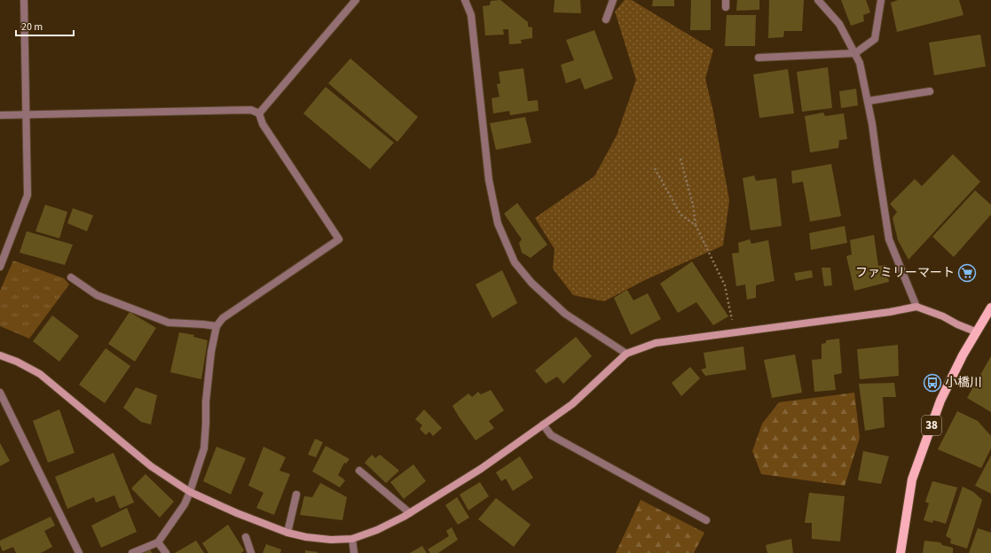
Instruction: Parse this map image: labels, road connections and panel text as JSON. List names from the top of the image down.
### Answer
{
  "streets": {
    "main road": ["38"]
  },
  "places": {
    "supermarket": ["ファミリーマート"],
    "bus stop": ["小橋川"]
  },
  "scale_bar": "20 m"
}
